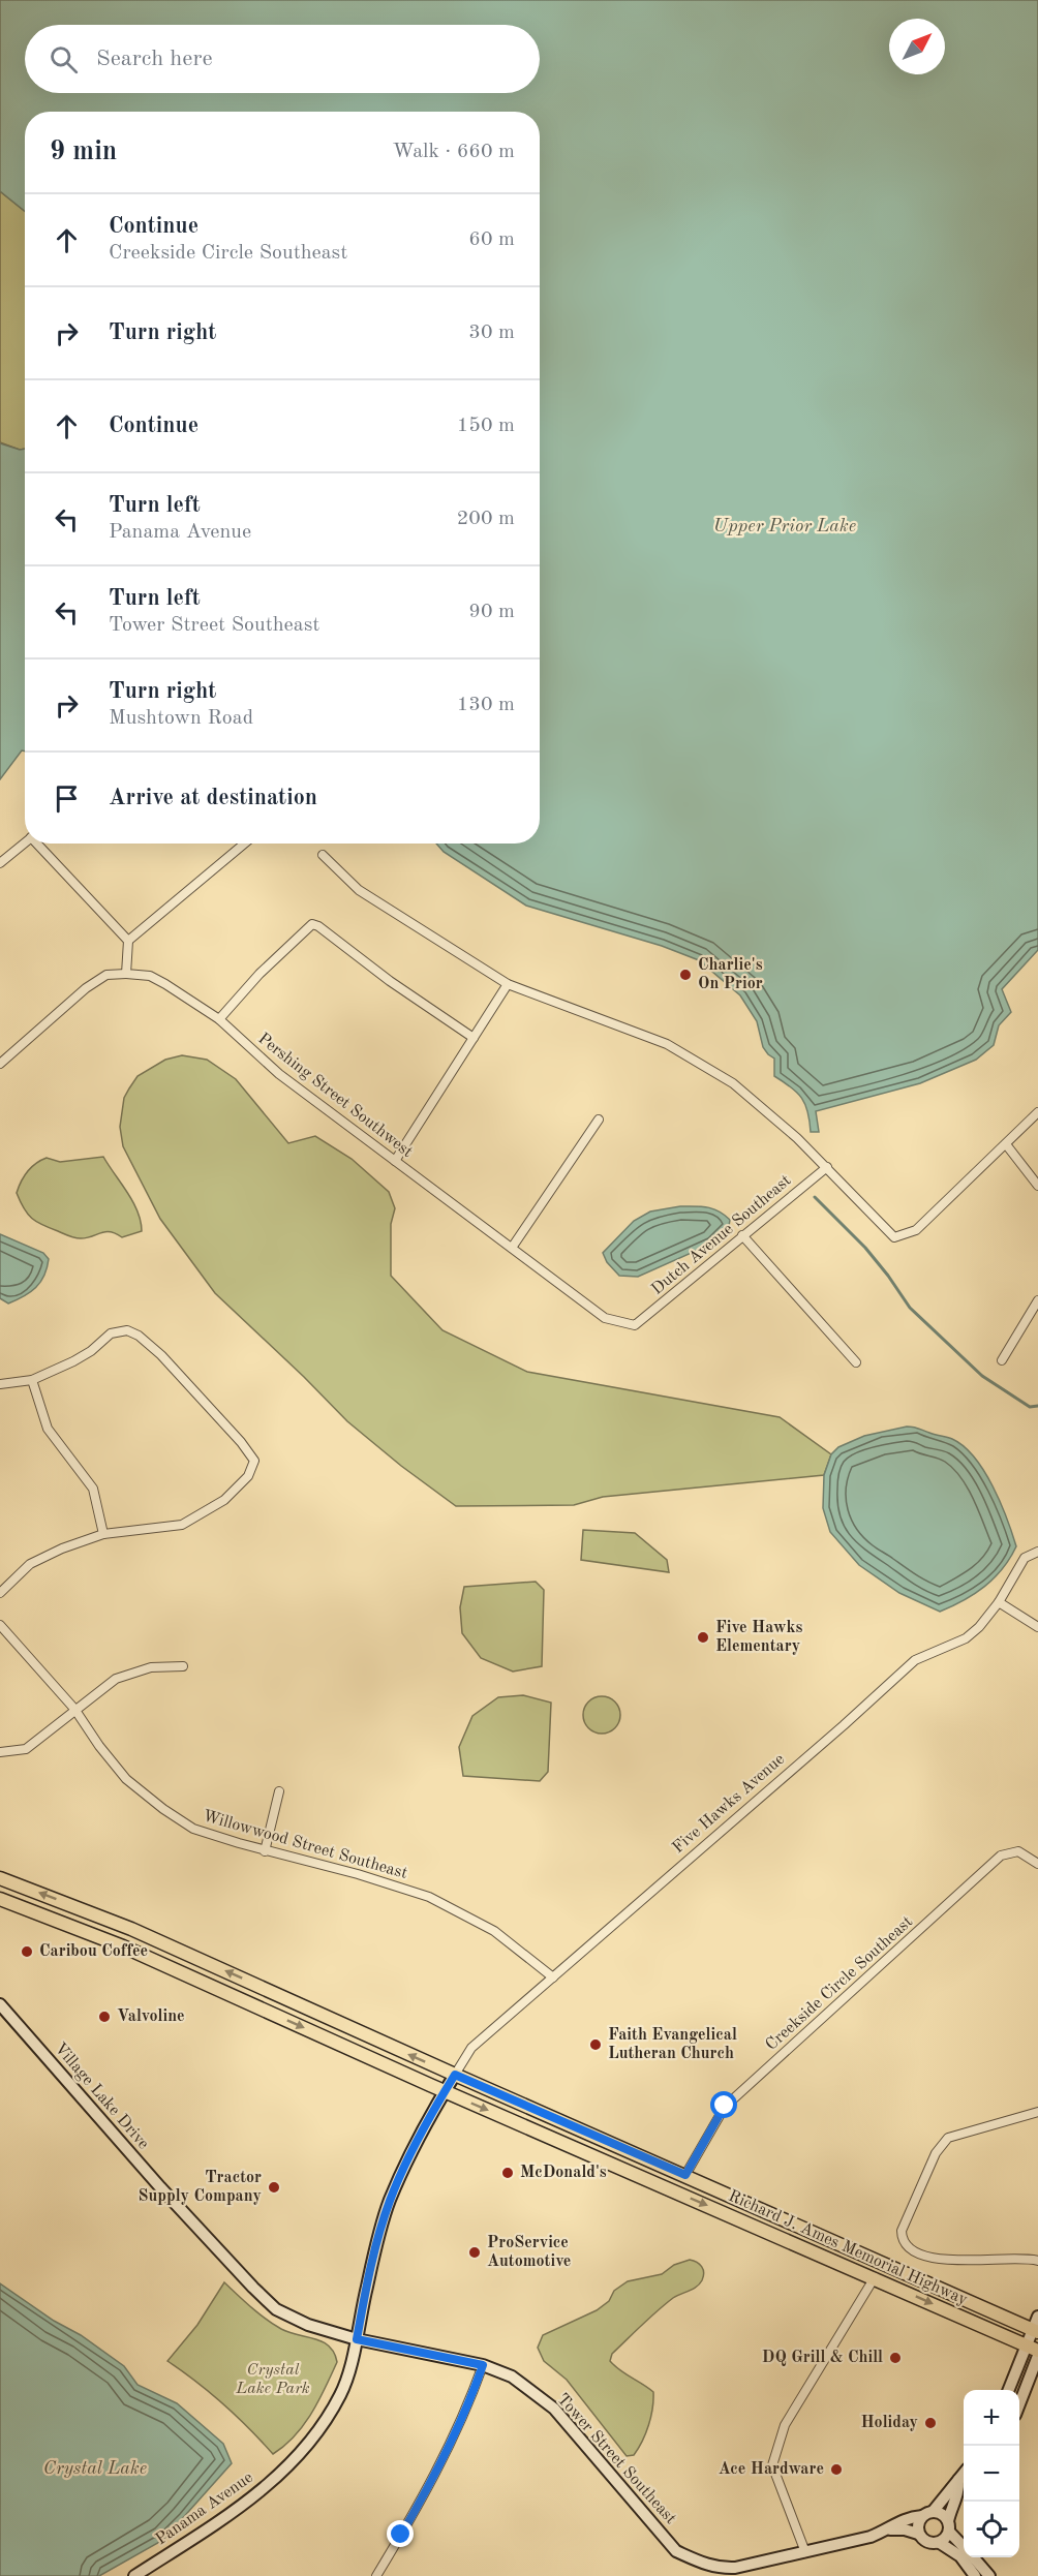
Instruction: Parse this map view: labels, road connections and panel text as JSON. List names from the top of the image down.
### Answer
{
  "streets": {
    "main road": ["Richard J. Ames Memorial Highway"],
    "street": [
      "Pershing Street Southwest",
      "Dutch Avenue Southeast",
      "Five Hawks Avenue",
      "Willowwood Street Southeast",
      "Creekside Circle Southeast",
      "Village Lake Drive",
      "Tower Street Southeast",
      "Panama Avenue"
    ]
  },
  "crossings": [
    ["Pershing Street Southwest", "Dutch Avenue Southeast"],
    ["Five Hawks Avenue", "Willowwood Street Southeast"],
    ["Five Hawks Avenue", "Richard J. Ames Memorial Highway"],
    ["Five Hawks Avenue", "Panama Avenue"],
    ["Creekside Circle Southeast", "Richard J. Ames Memorial Highway"],
    ["Village Lake Drive", "Tower Street Southeast"],
    ["Village Lake Drive", "Panama Avenue"],
    ["Richard J. Ames Memorial Highway", "Panama Avenue"],
    ["Tower Street Southeast", "Panama Avenue"]
  ],
  "water": ["Upper Prior Lake", "Crystal Lake"],
  "parks": ["Crystal Lake Park"],
  "places": [
    "Charlie's On Prior",
    "Five Hawks Elementary",
    "Caribou Coffee",
    "Valvoline",
    "Faith Evangelical Lutheran Church",
    "McDonald's",
    "Tractor Supply Company",
    "ProService Automotive",
    "DQ Grill & Chill",
    "Holiday",
    "Ace Hardware"
  ],
  "north": "top right",
  "page": {
    "search": "Search here",
    "heading": ["9 min", "Walk · 660 m"],
    "list": [
      ["Continue", "Creekside Circle Southeast", "60 m"],
      ["Turn right", "30 m"],
      ["Continue", "150 m"],
      ["Turn left", "Panama Avenue", "200 m"],
      ["Turn left", "Tower Street Southeast", "90 m"],
      ["Turn right", "Mushtown Road", "130 m"],
      "Arrive at destination"
    ],
    "map_buttons": ["+", "−"]
  }
}
